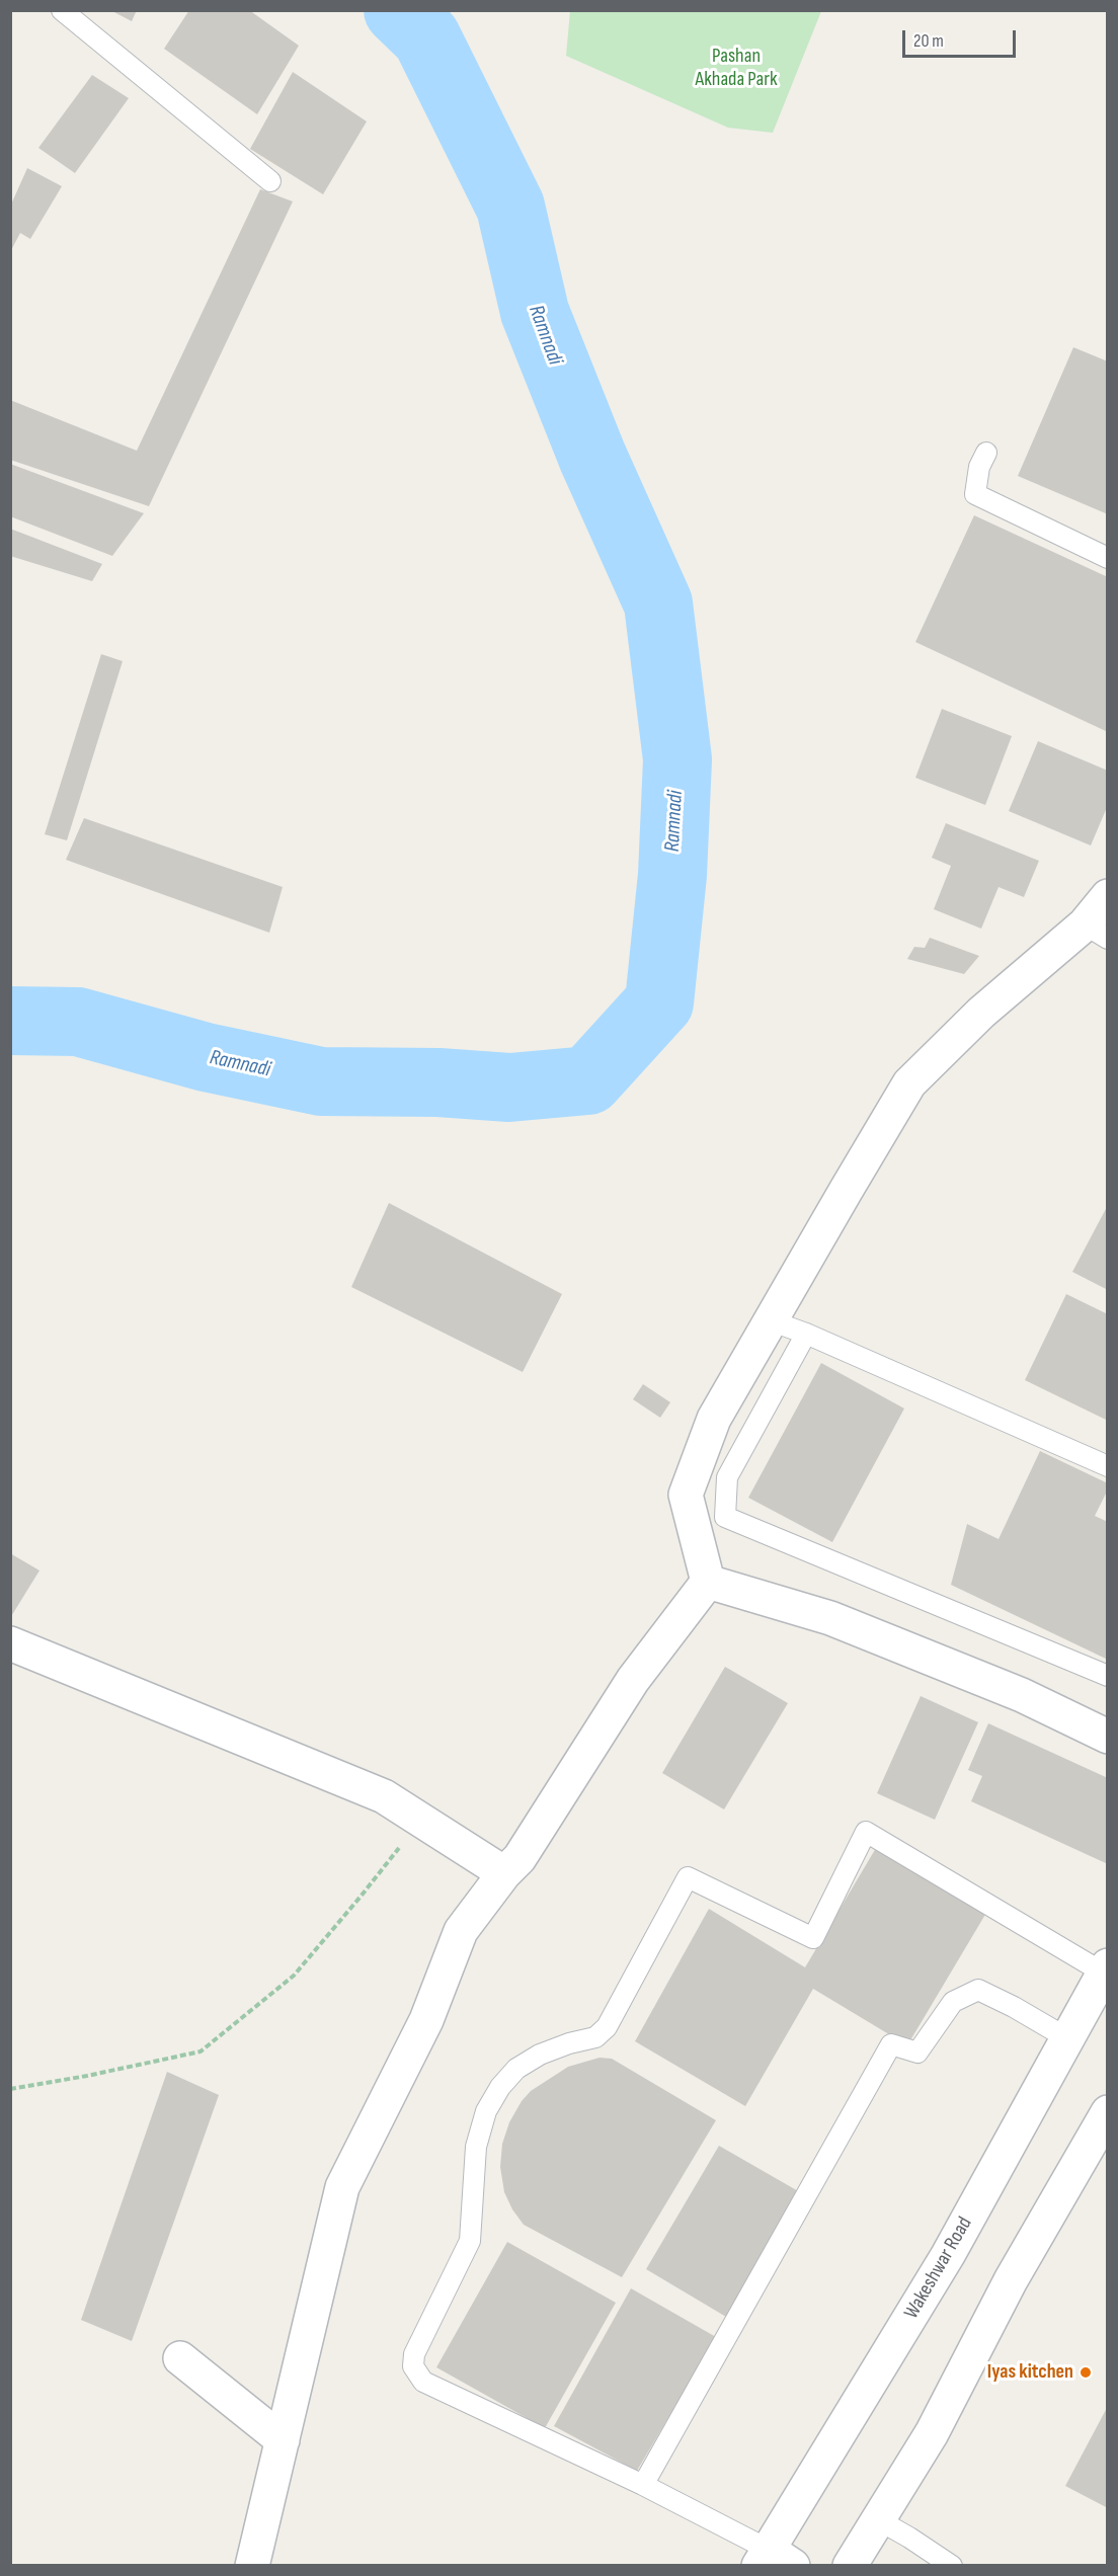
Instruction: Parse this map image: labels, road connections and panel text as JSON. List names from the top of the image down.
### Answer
{
  "streets": {
    "street": ["Wakeshwar Road"]
  },
  "water": ["Ramnadi"],
  "parks": ["Pashan Akhada Park"],
  "places": ["Iyas kitchen"],
  "scale_bar": "20 m"
}
